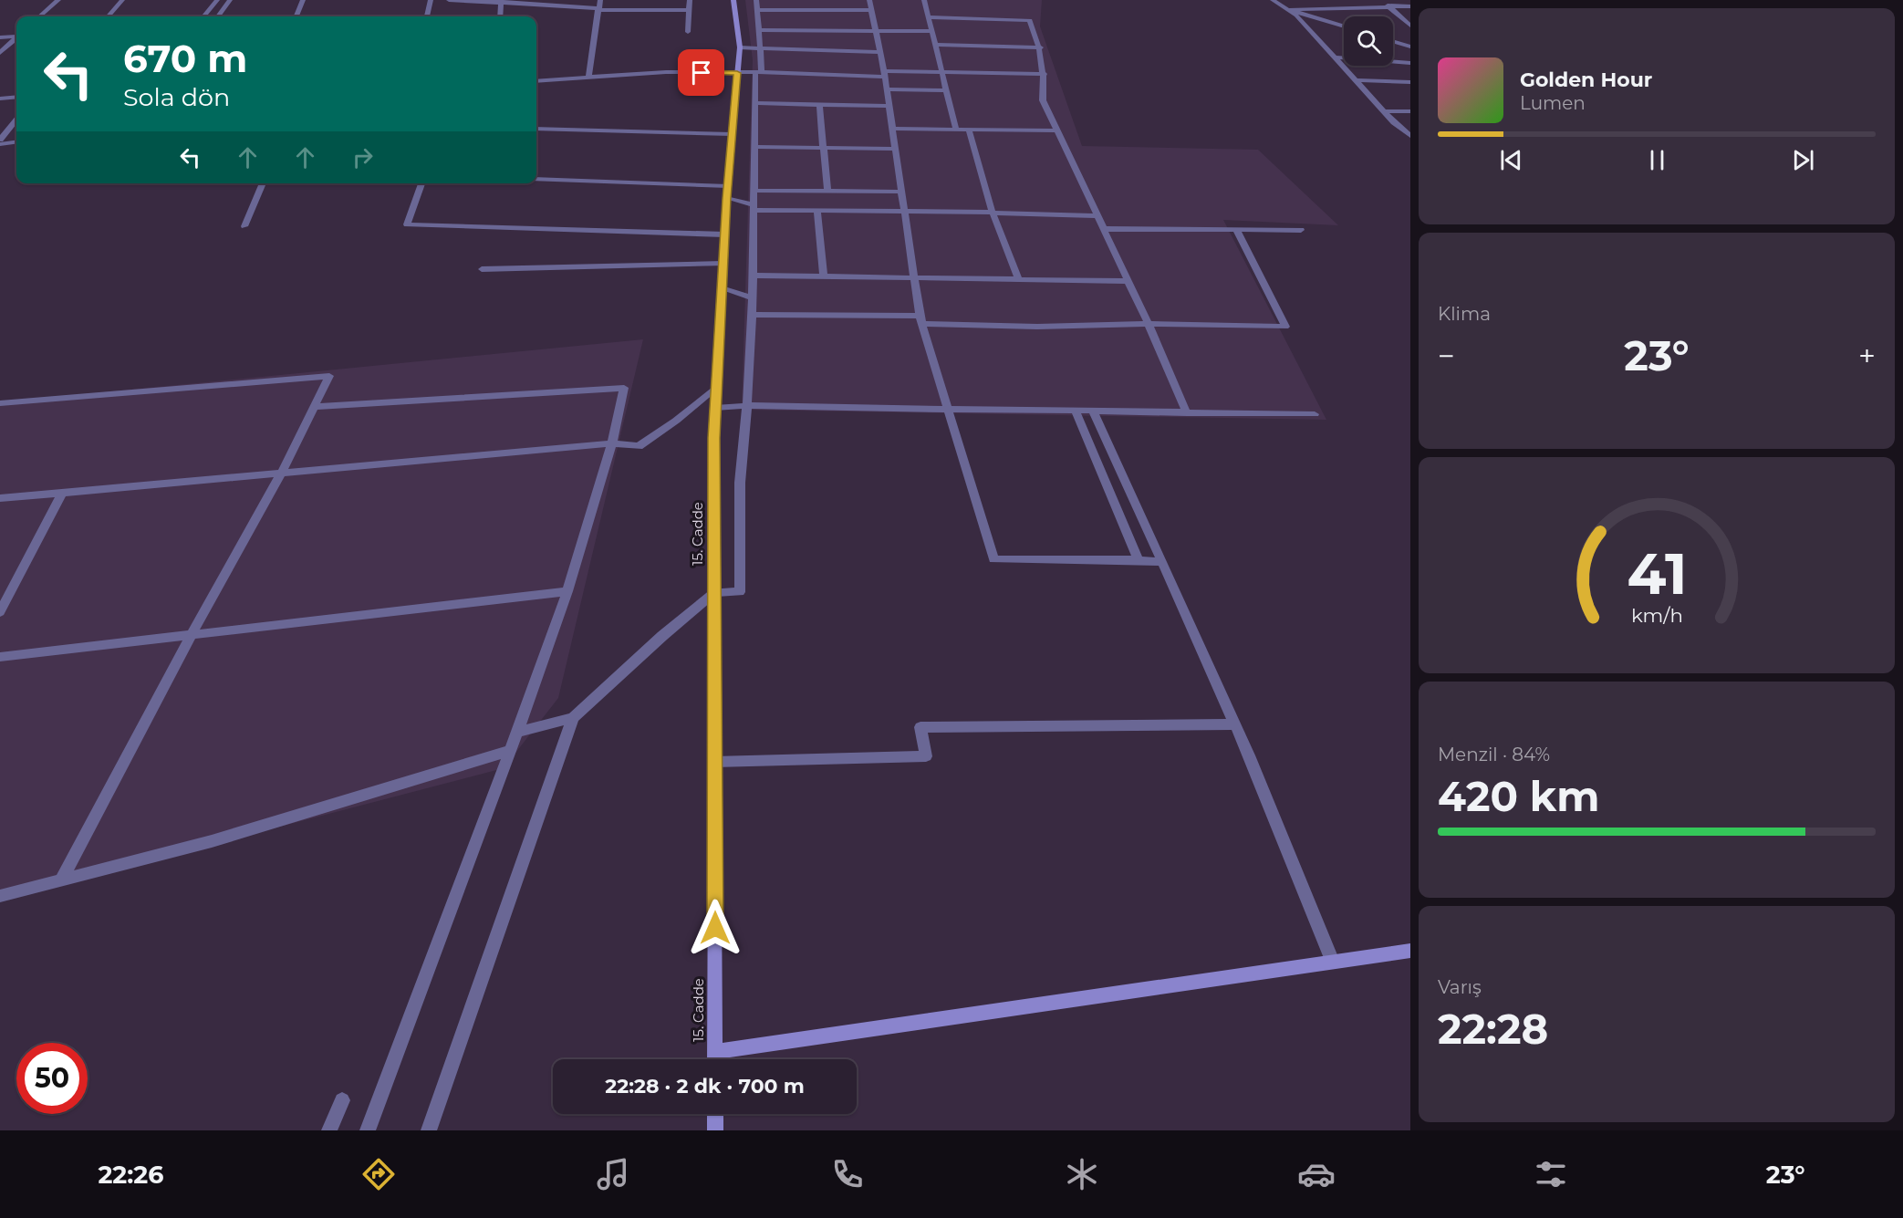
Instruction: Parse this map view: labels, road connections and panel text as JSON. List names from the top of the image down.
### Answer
{
  "streets": {
    "main road": ["15. Cadde"]
  },
  "page": {
    "turn": ["670 m", "Sola dön"],
    "song": ["Golden Hour", "Lumen"],
    "tile": [
      "Klima",
      ["Menzil · 84%", "420 km"],
      ["Varış", "22:28"]
    ],
    "heat": ["−", "23°", "+"],
    "limit": "50",
    "trip": "22:28 · 2 dk · 700 m",
    "tabs": ["22:26", "23°"],
    "gauge": ["41", "km/h"]
  }
}
